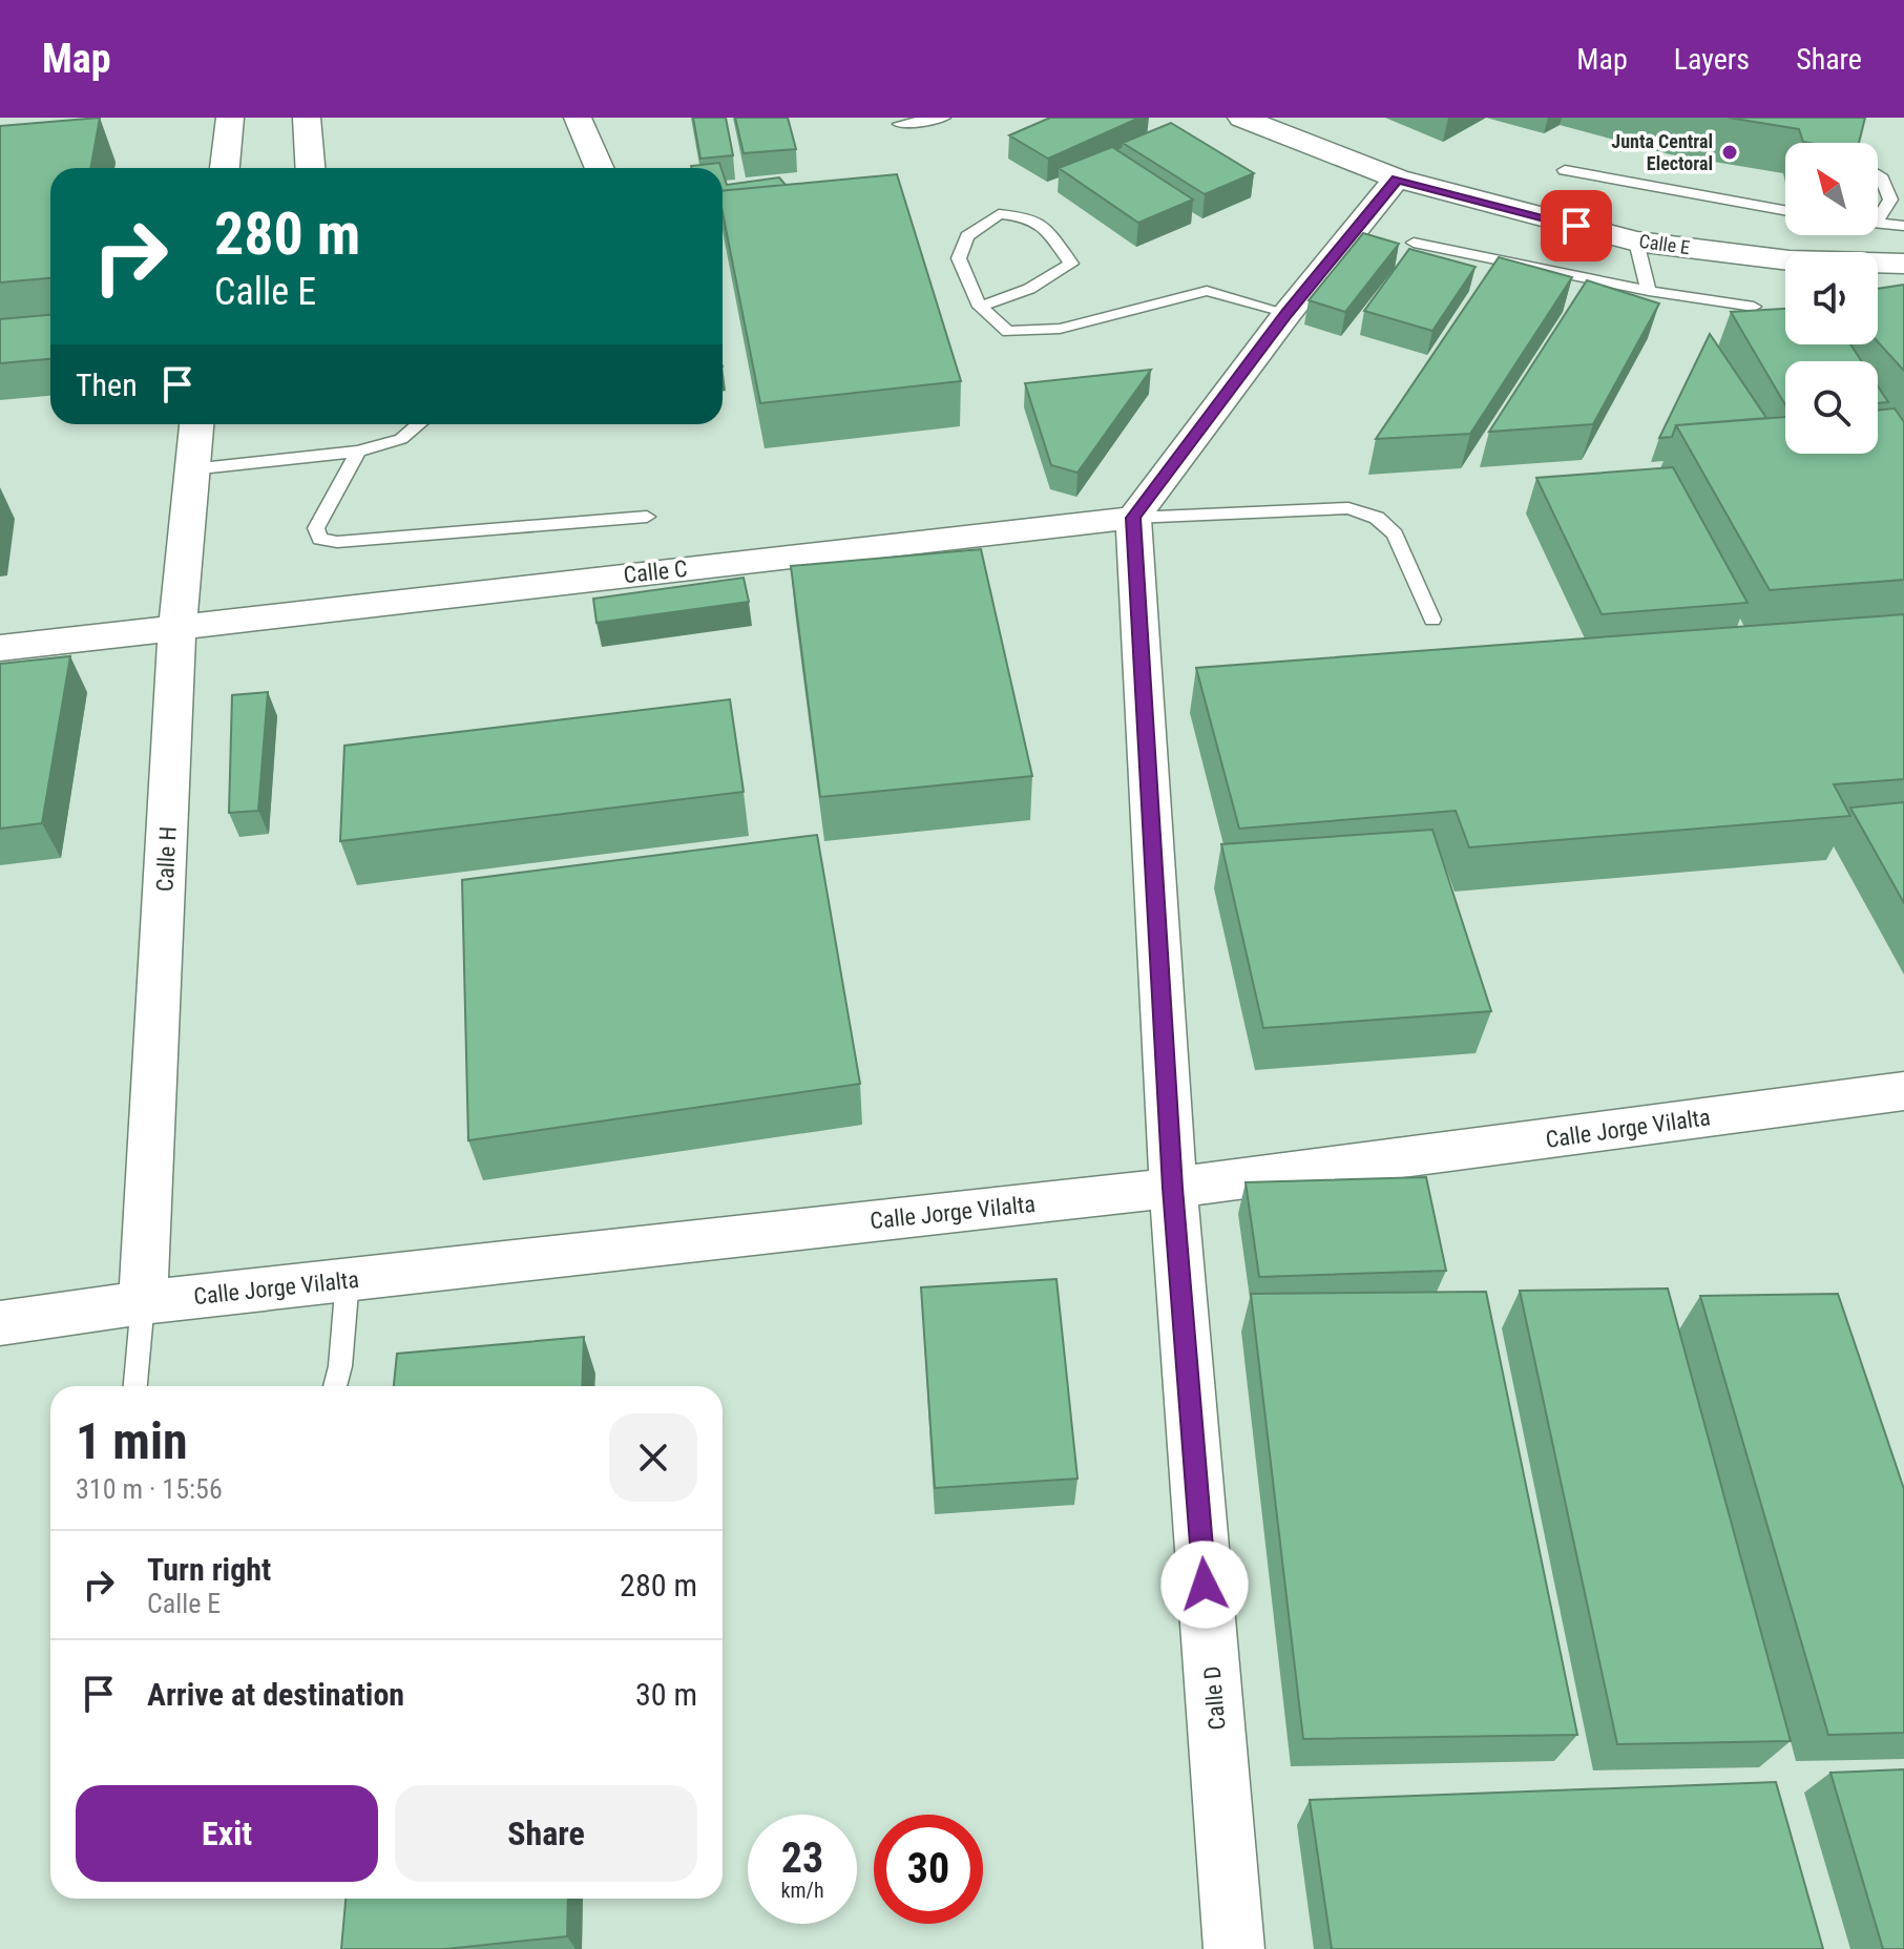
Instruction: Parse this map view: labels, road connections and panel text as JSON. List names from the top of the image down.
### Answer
{
  "streets": {
    "street": [
      "Calle E",
      "Calle C",
      "Calle H",
      "Calle Jorge Vilalta",
      "Calle D"
    ]
  },
  "crossings": [
    ["Calle C", "Calle H"],
    ["Calle C", "Calle D"],
    ["Calle H", "Calle Jorge Vilalta"],
    ["Calle Jorge Vilalta", "Calle D"]
  ],
  "places": ["Junta Central Electoral"],
  "north": "top left",
  "page": {
    "header": "Map",
    "nav": ["Map", "Layers", "Share"],
    "turn": ["280 m", "Calle E"],
    "then": "Then",
    "heading": ["1 min", "310 m · 15:56"],
    "list": [
      {
        "name": "Turn right",
        "note": "Calle E",
        "value": "280 m"
      },
      {
        "name": "Arrive at destination",
        "value": "30 m"
      }
    ],
    "buttons": ["Exit", "Share"],
    "speed": "23 km/h",
    "limit": "30"
  }
}
